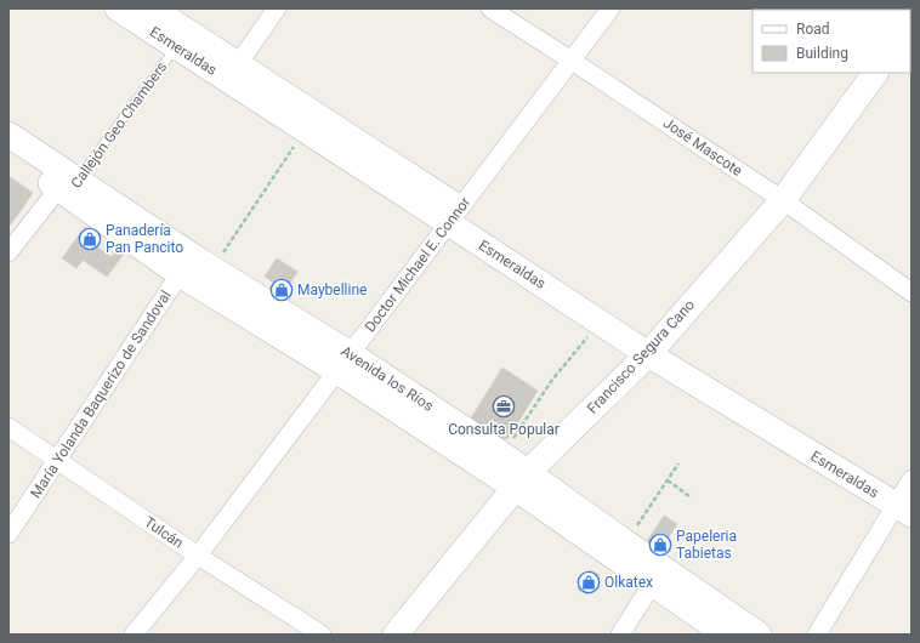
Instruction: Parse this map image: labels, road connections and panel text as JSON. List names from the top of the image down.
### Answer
{
  "streets": {
    "main road": ["Esmeraldas", "Francisco Segura Cano", "Avenida los Ríos"],
    "street": [
      "José Mascote",
      "Doctor Michael E. Connor",
      "María Yolanda Baquerizo de Sandoval",
      "Tulcán"
    ],
    "lane": ["Callejón Geo Chambers"]
  },
  "crossings": [
    ["Esmeraldas", "Callejón Geo Chambers"],
    ["Esmeraldas", "Doctor Michael E. Connor"],
    ["Esmeraldas", "Francisco Segura Cano"],
    ["Callejón Geo Chambers", "Avenida los Ríos"],
    ["José Mascote", "Doctor Michael E. Connor"],
    ["José Mascote", "Francisco Segura Cano"],
    ["Doctor Michael E. Connor", "Avenida los Ríos"],
    ["Doctor Michael E. Connor", "Tulcán"],
    ["Francisco Segura Cano", "Avenida los Ríos"],
    ["Avenida los Ríos", "María Yolanda Baquerizo de Sandoval"],
    ["María Yolanda Baquerizo de Sandoval", "Tulcán"]
  ],
  "places": {
    "shop": [
      "Panadería Pan Pancito",
      "Maybelline",
      "Papeleria Tabietas",
      "Olkatex"
    ],
    "office": ["Consulta Popular"]
  },
  "legend": ["Road", "Building"]
}
